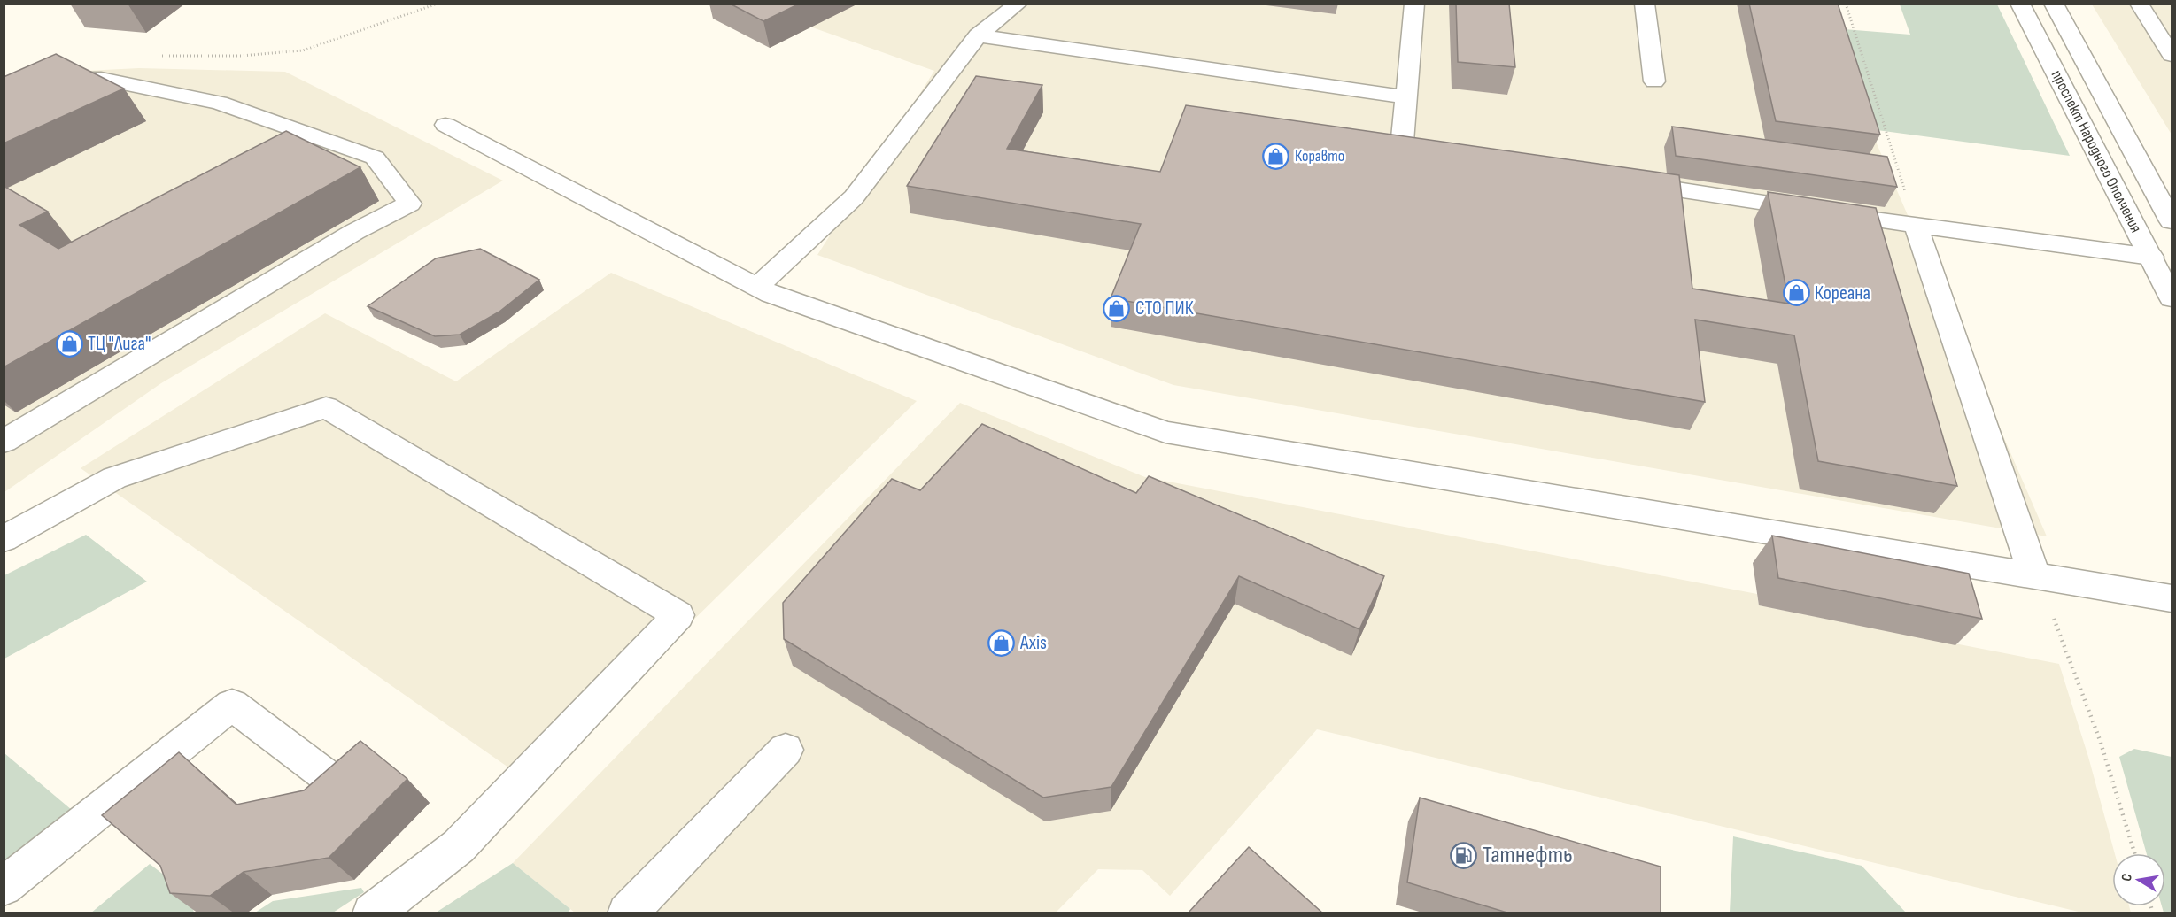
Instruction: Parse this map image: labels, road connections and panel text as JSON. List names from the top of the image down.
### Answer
{
  "streets": {
    "main road": ["проспект Народного Ополчения"]
  },
  "places": {
    "shop": [
      "Коравто",
      "Кореана",
      "СТО ПИК",
      "ТЦ \"Лига\"",
      "Axis"
    ],
    "fuel station": ["Татнефть"]
  },
  "north": "left"
}
